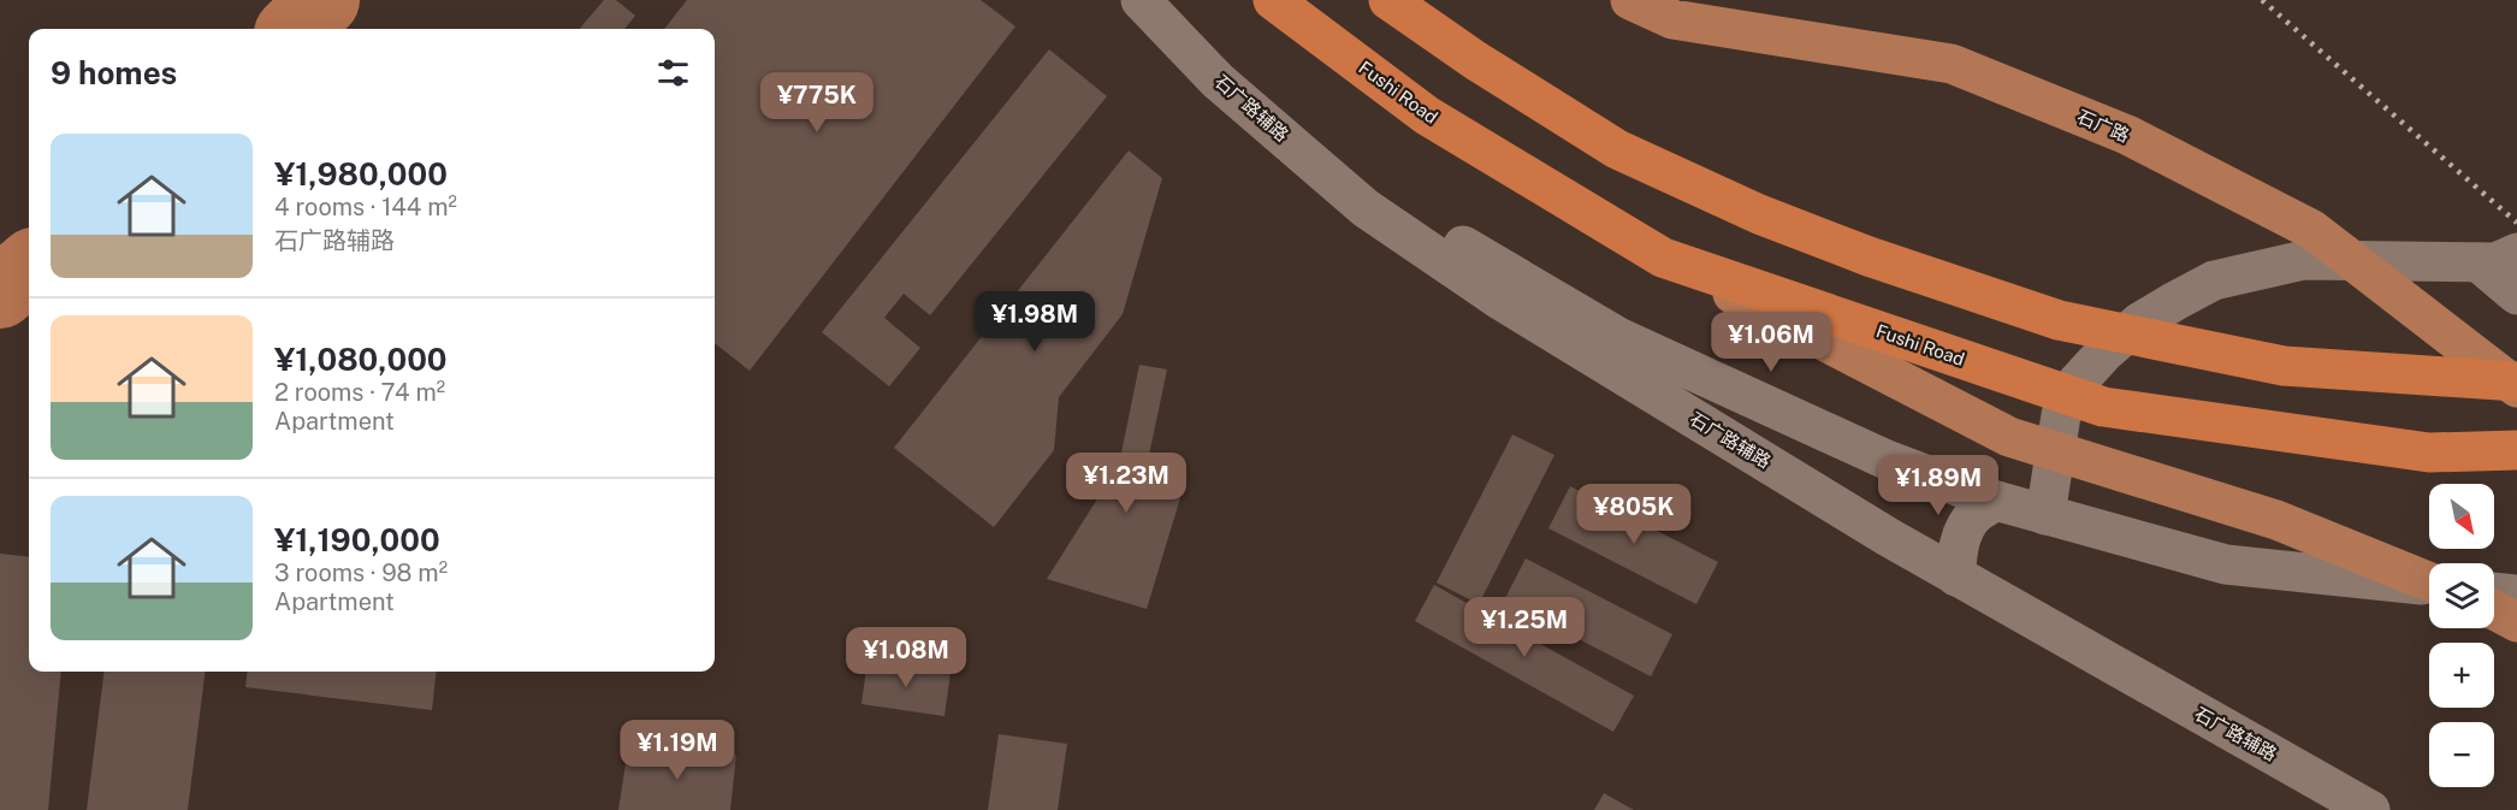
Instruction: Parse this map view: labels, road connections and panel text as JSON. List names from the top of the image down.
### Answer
{
  "streets": {
    "highway": ["Fushi Road"],
    "main road": ["石广路"],
    "street": ["石广路辅路"]
  },
  "north": "bottom right",
  "page": {
    "heading": "9 homes",
    "price": [
      "¥775K",
      "¥1.98M",
      "¥1.06M",
      "¥1.23M",
      "¥1.89M",
      "¥805K",
      "¥1.25M",
      "¥1.08M",
      "¥1.19M"
    ],
    "list": [
      {
        "name": "¥1,980,000",
        "note": "4 rooms · 144 m² · 石广路辅路"
      },
      {
        "name": "¥1,080,000",
        "note": "2 rooms · 74 m² · Apartment"
      },
      {
        "name": "¥1,190,000",
        "note": "3 rooms · 98 m² · Apartment"
      }
    ],
    "map_buttons": ["+", "−"]
  }
}
